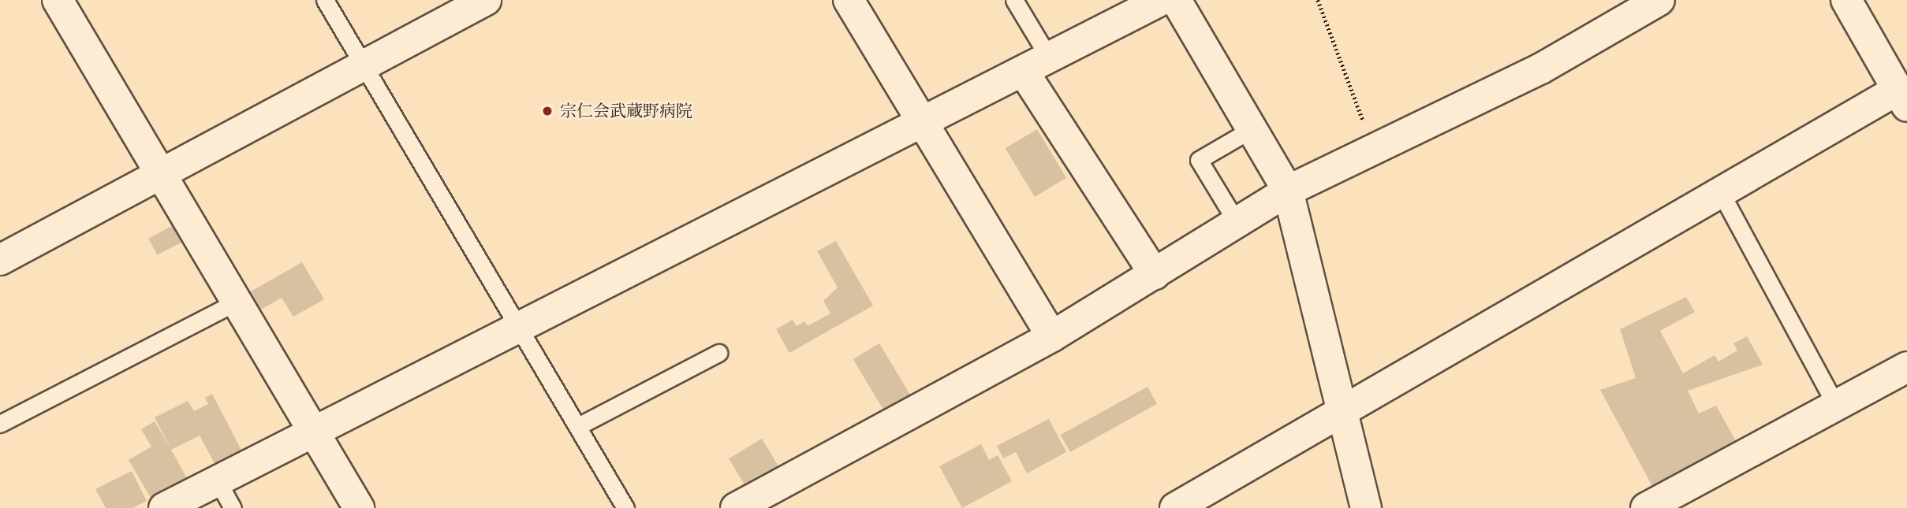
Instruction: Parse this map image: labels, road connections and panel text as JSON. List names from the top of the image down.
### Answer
{
  "places": ["宗仁会武蔵野病院"]
}
